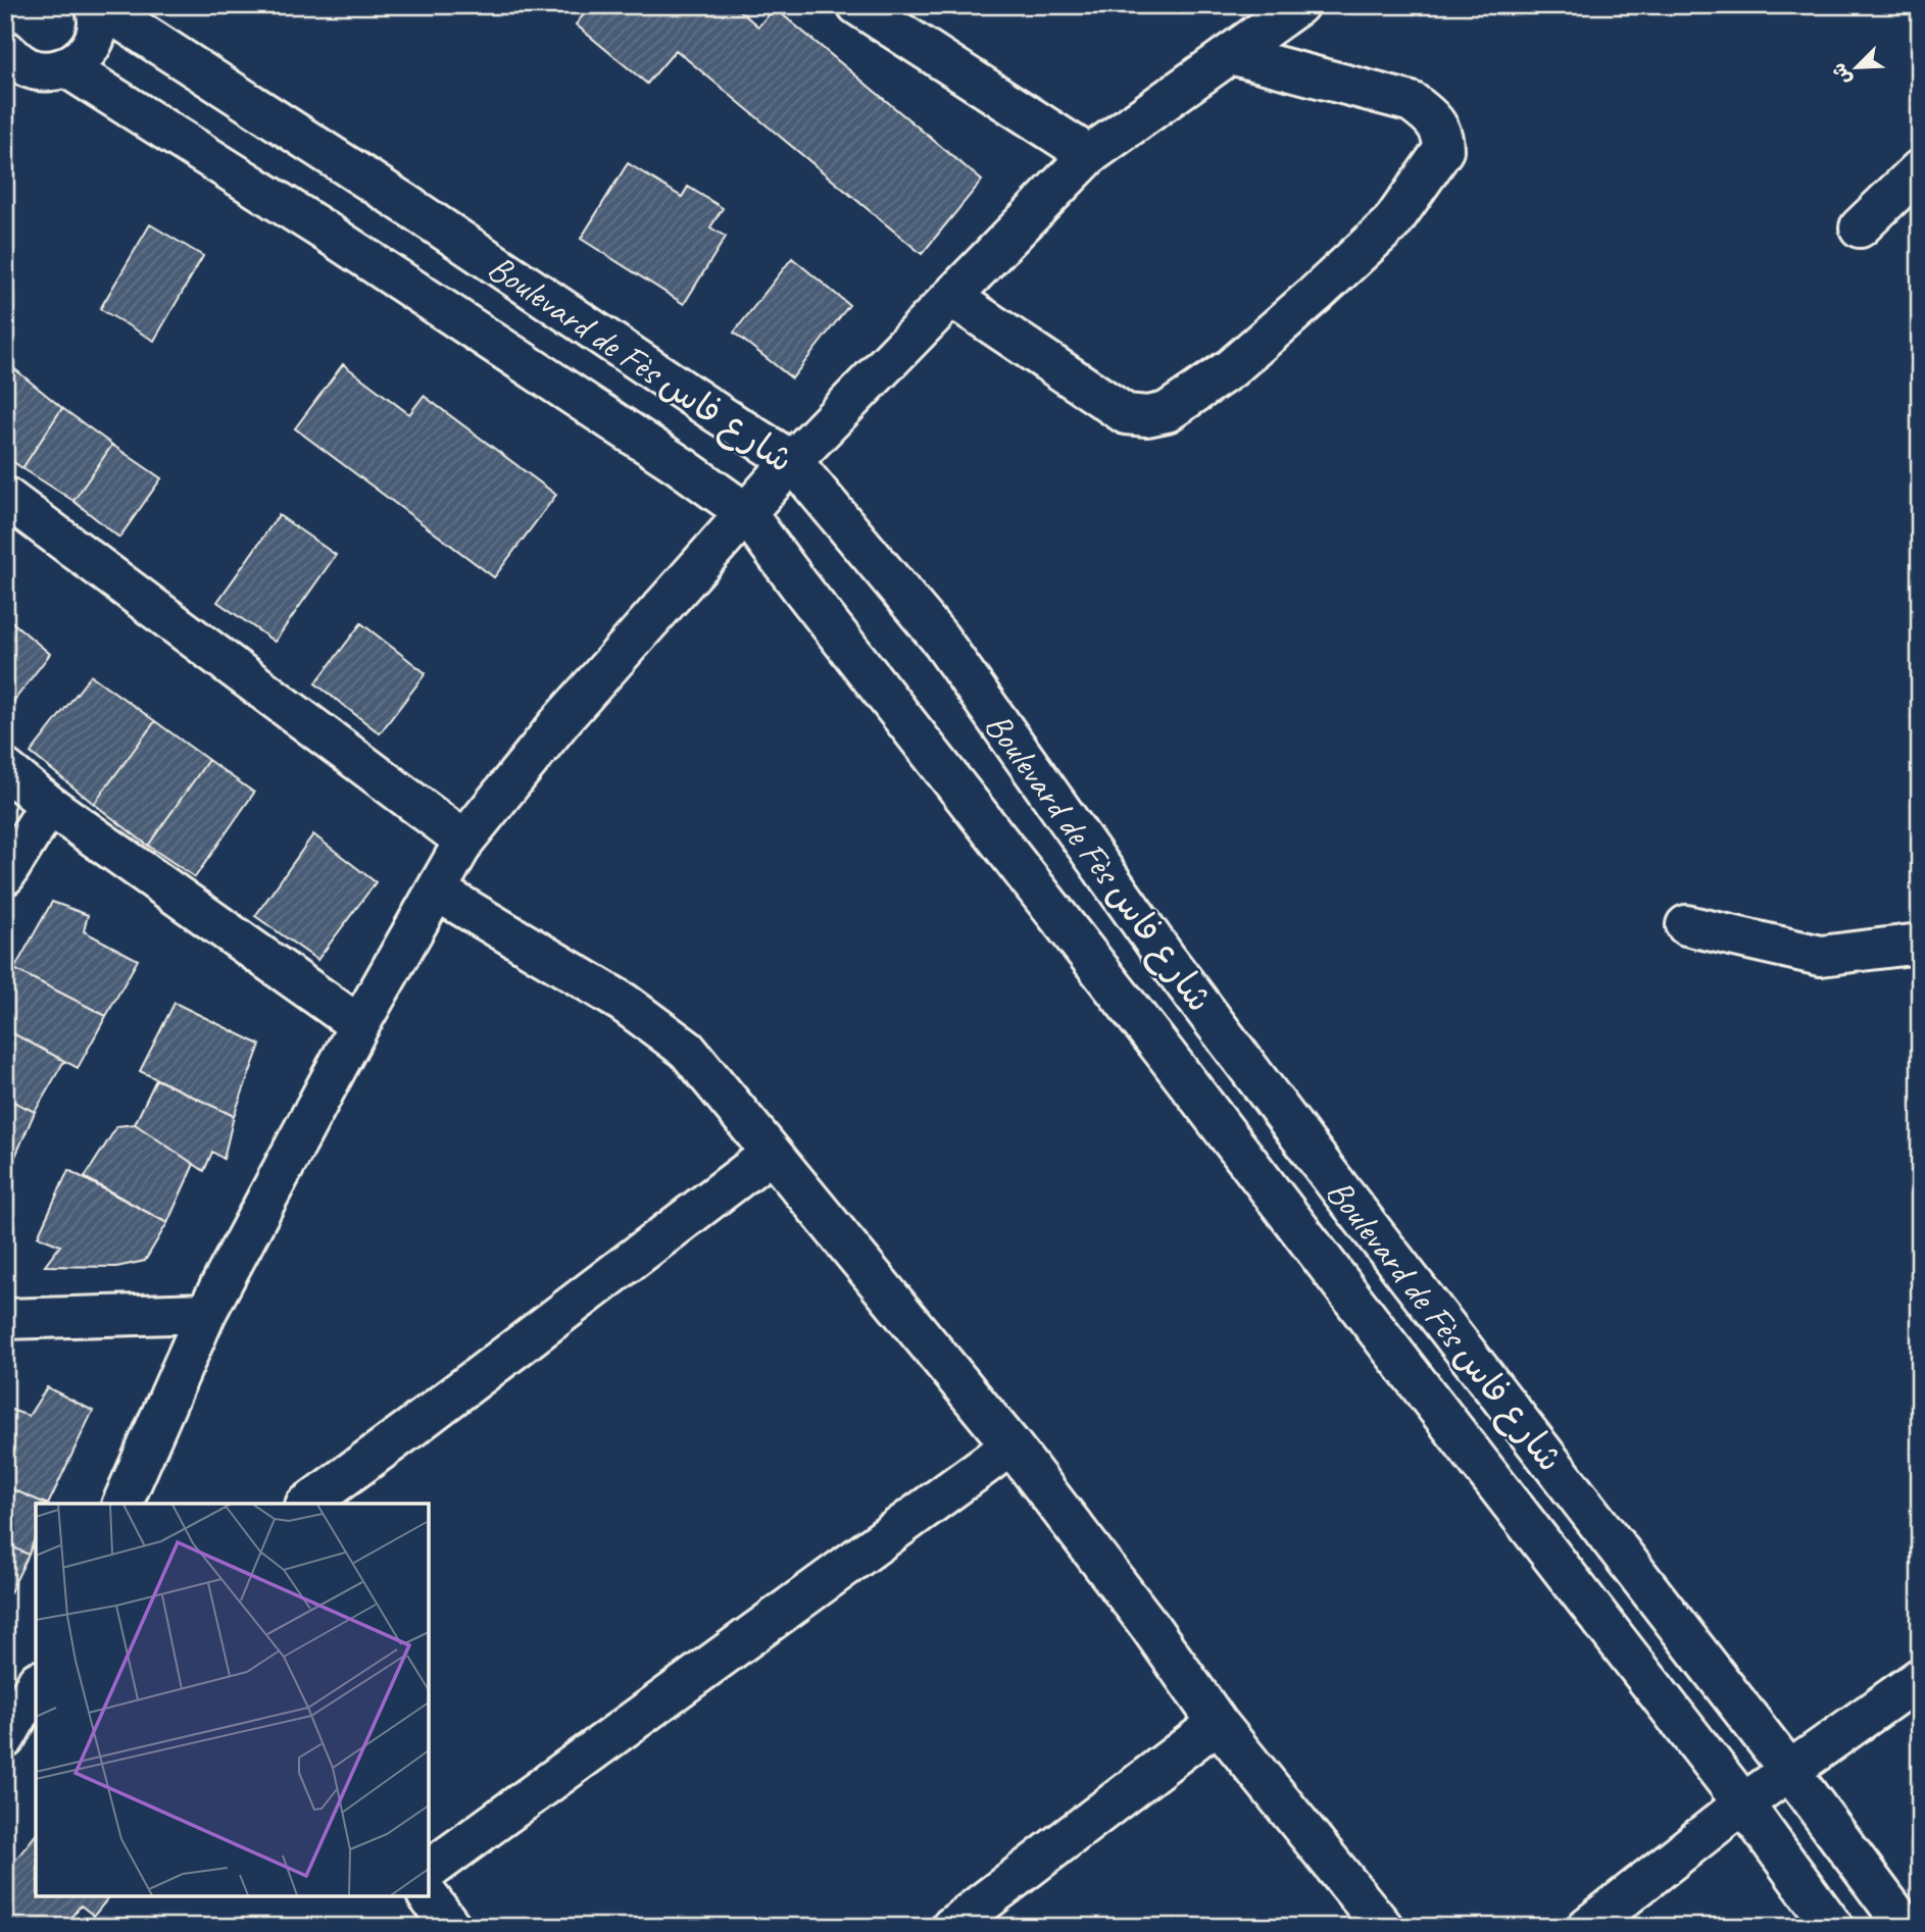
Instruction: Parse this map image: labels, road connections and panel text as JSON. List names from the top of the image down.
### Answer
{
  "streets": {
    "street": ["Boulevard de Fès شارع فاس"]
  },
  "north": "bottom left"
}
